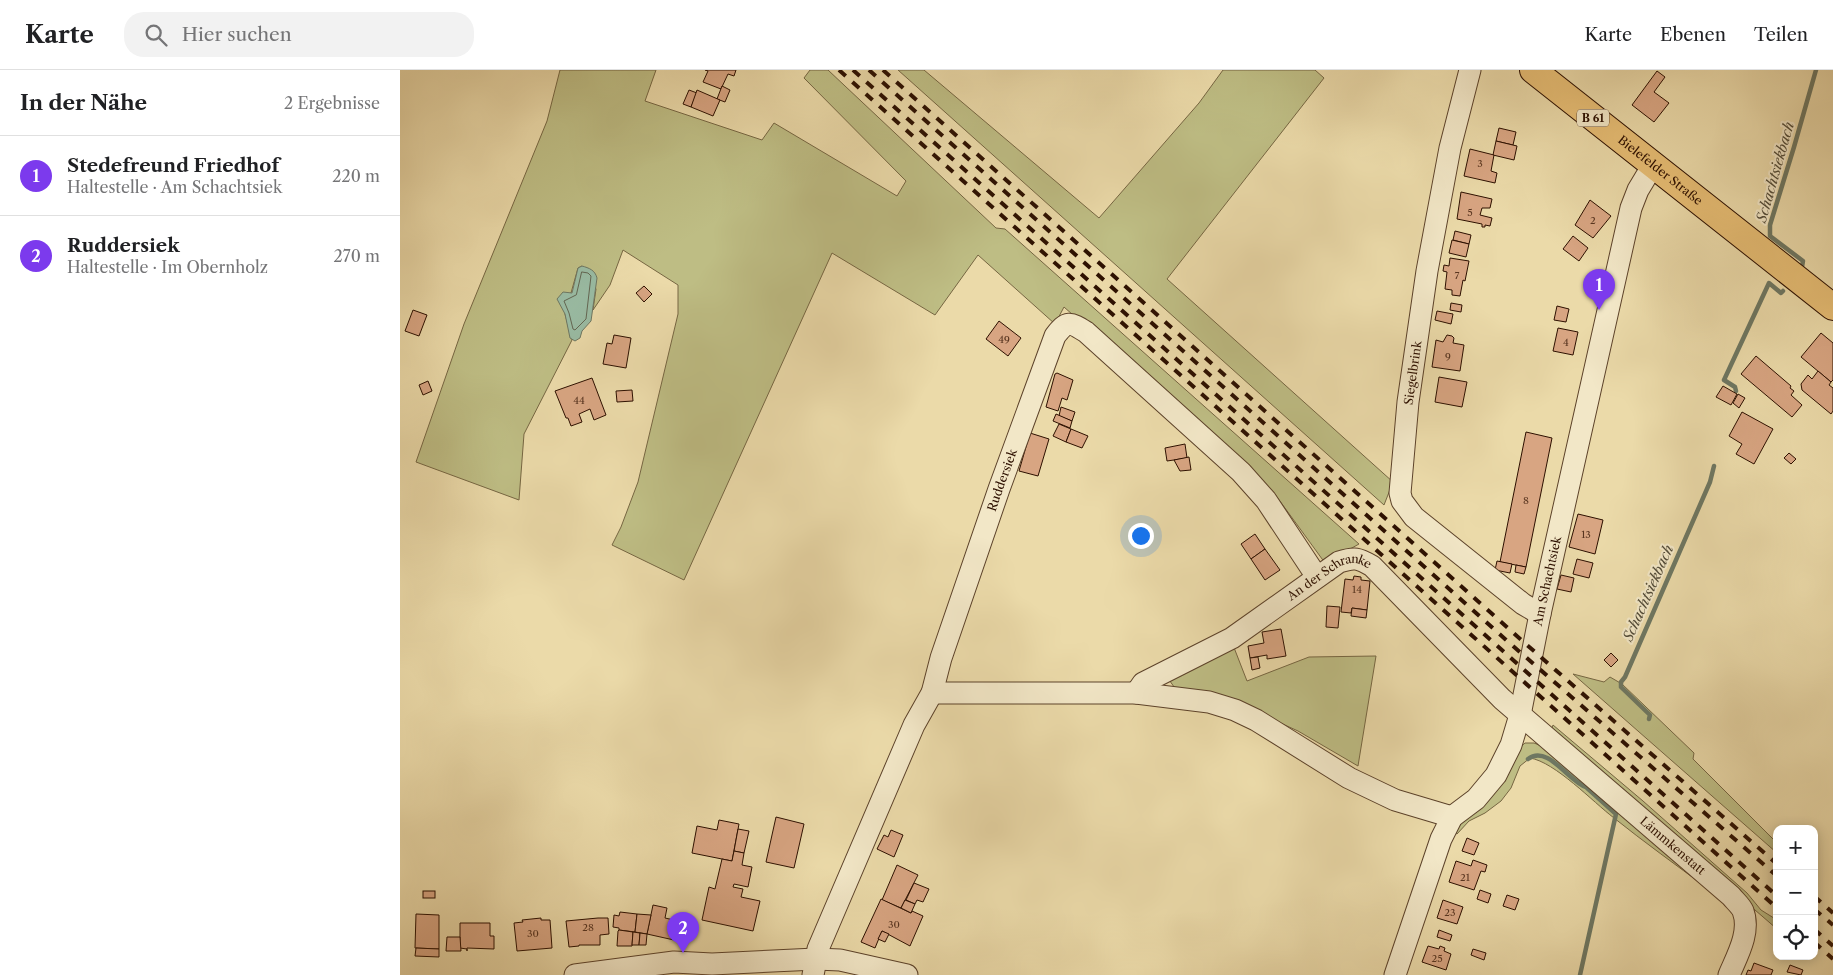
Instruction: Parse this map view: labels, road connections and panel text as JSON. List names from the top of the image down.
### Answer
{
  "streets": {
    "main road": ["B 61", "Bielefelder Straße"],
    "street": [
      "Siegelbrink",
      "Ruddersiek",
      "Am Schachtsiek",
      "An der Schranke",
      "Lämmkenstatt"
    ]
  },
  "crossings": [
    ["Bielefelder Straße", "Am Schachtsiek"],
    ["Siegelbrink", "Am Schachtsiek"],
    ["Ruddersiek", "An der Schranke"],
    ["Am Schachtsiek", "An der Schranke"],
    ["Am Schachtsiek", "Lämmkenstatt"],
    ["An der Schranke", "Lämmkenstatt"]
  ],
  "water": ["Schachtsiekbach"],
  "house_numbers": [
    "3",
    "5",
    "2",
    "7",
    "49",
    "4",
    "9",
    "44",
    "8",
    "13",
    "14",
    "21",
    "23",
    "30",
    "28",
    "30",
    "25"
  ],
  "page": {
    "header": "Karte",
    "search": "Hier suchen",
    "nav": ["Karte", "Ebenen", "Teilen"],
    "heading": ["In der Nähe", "2 Ergebnisse"],
    "list": [
      {
        "mark": "1",
        "name": "Stedefreund Friedhof",
        "note": "Haltestelle · Am Schachtsiek",
        "value": "220 m"
      },
      {
        "mark": "2",
        "name": "Ruddersiek",
        "note": "Haltestelle · Im Obernholz",
        "value": "270 m"
      }
    ],
    "pins": ["1", "2"],
    "map_buttons": ["+", "−"]
  }
}
